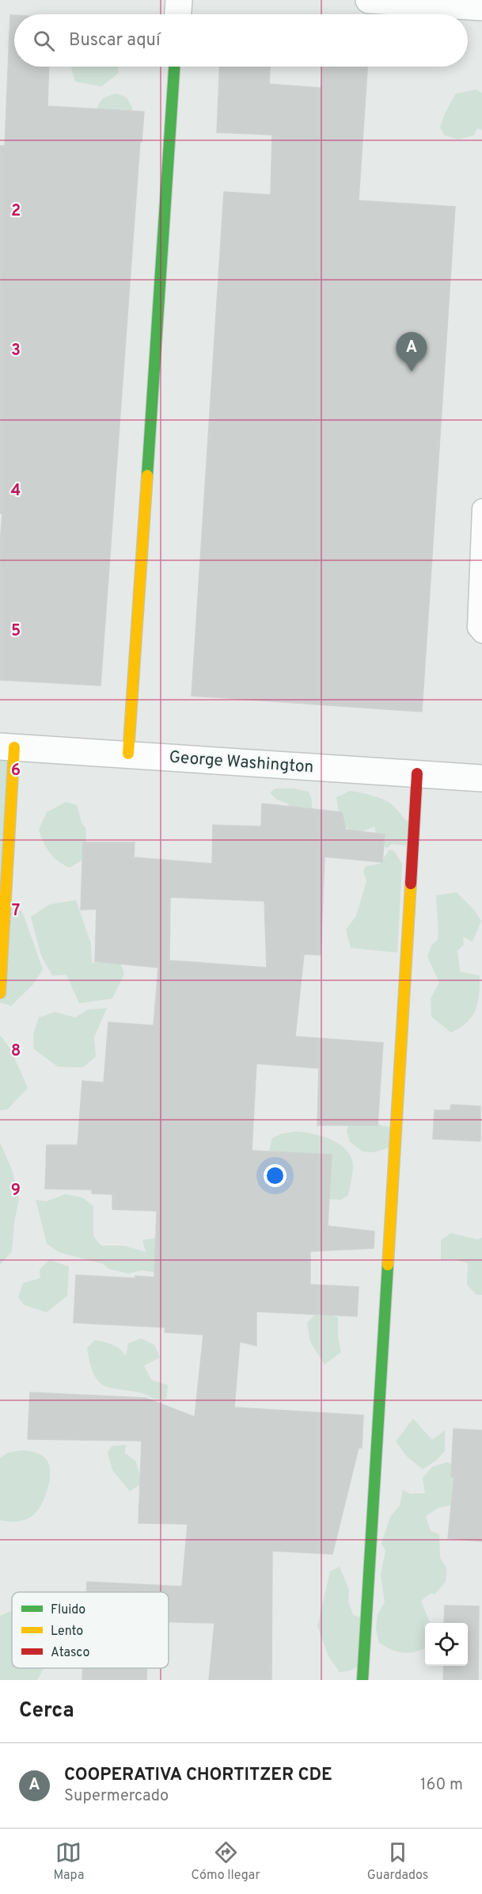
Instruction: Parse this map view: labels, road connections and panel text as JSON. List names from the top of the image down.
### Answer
{
  "streets": {
    "street": ["George Washington"]
  },
  "legend": ["Fluido", "Lento", "Atasco"],
  "page": {
    "search": "Buscar aquí",
    "pins": "A",
    "heading": "Cerca",
    "list": [
      {
        "mark": "A",
        "name": "COOPERATIVA CHORTITZER CDE",
        "note": "Supermercado",
        "value": "160 m"
      }
    ],
    "nav": ["Mapa", "Cómo llegar", "Guardados"]
  },
  "grid": {
    "rows": [
      "2",
      "3",
      "4",
      "5",
      "6",
      "7",
      "8",
      "9"
    ]
  }
}
